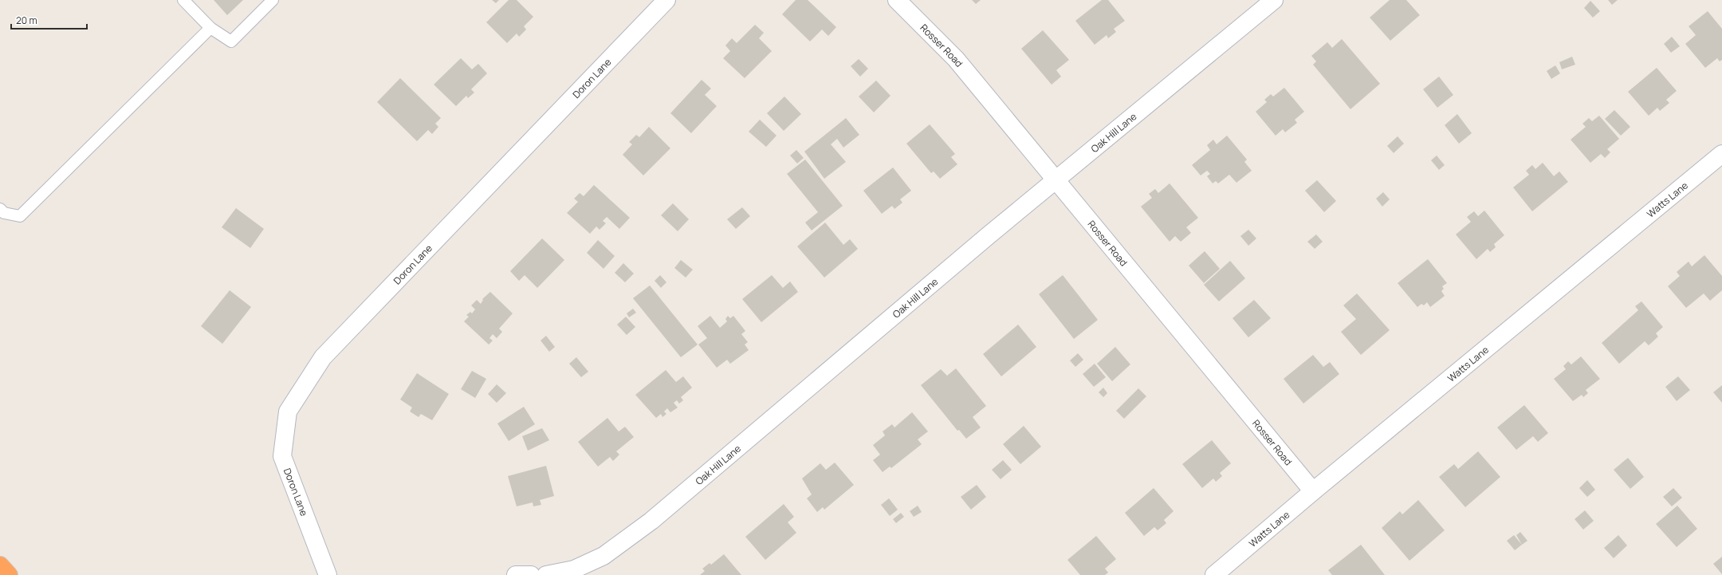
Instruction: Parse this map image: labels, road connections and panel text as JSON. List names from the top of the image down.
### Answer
{
  "streets": {
    "street": [
      "Rosser Road",
      "Doron Lane",
      "Oak Hill Lane",
      "Watts Lane"
    ]
  },
  "crossings": [
    ["Rosser Road", "Oak Hill Lane"],
    ["Rosser Road", "Watts Lane"]
  ],
  "scale_bar": "20 m"
}
